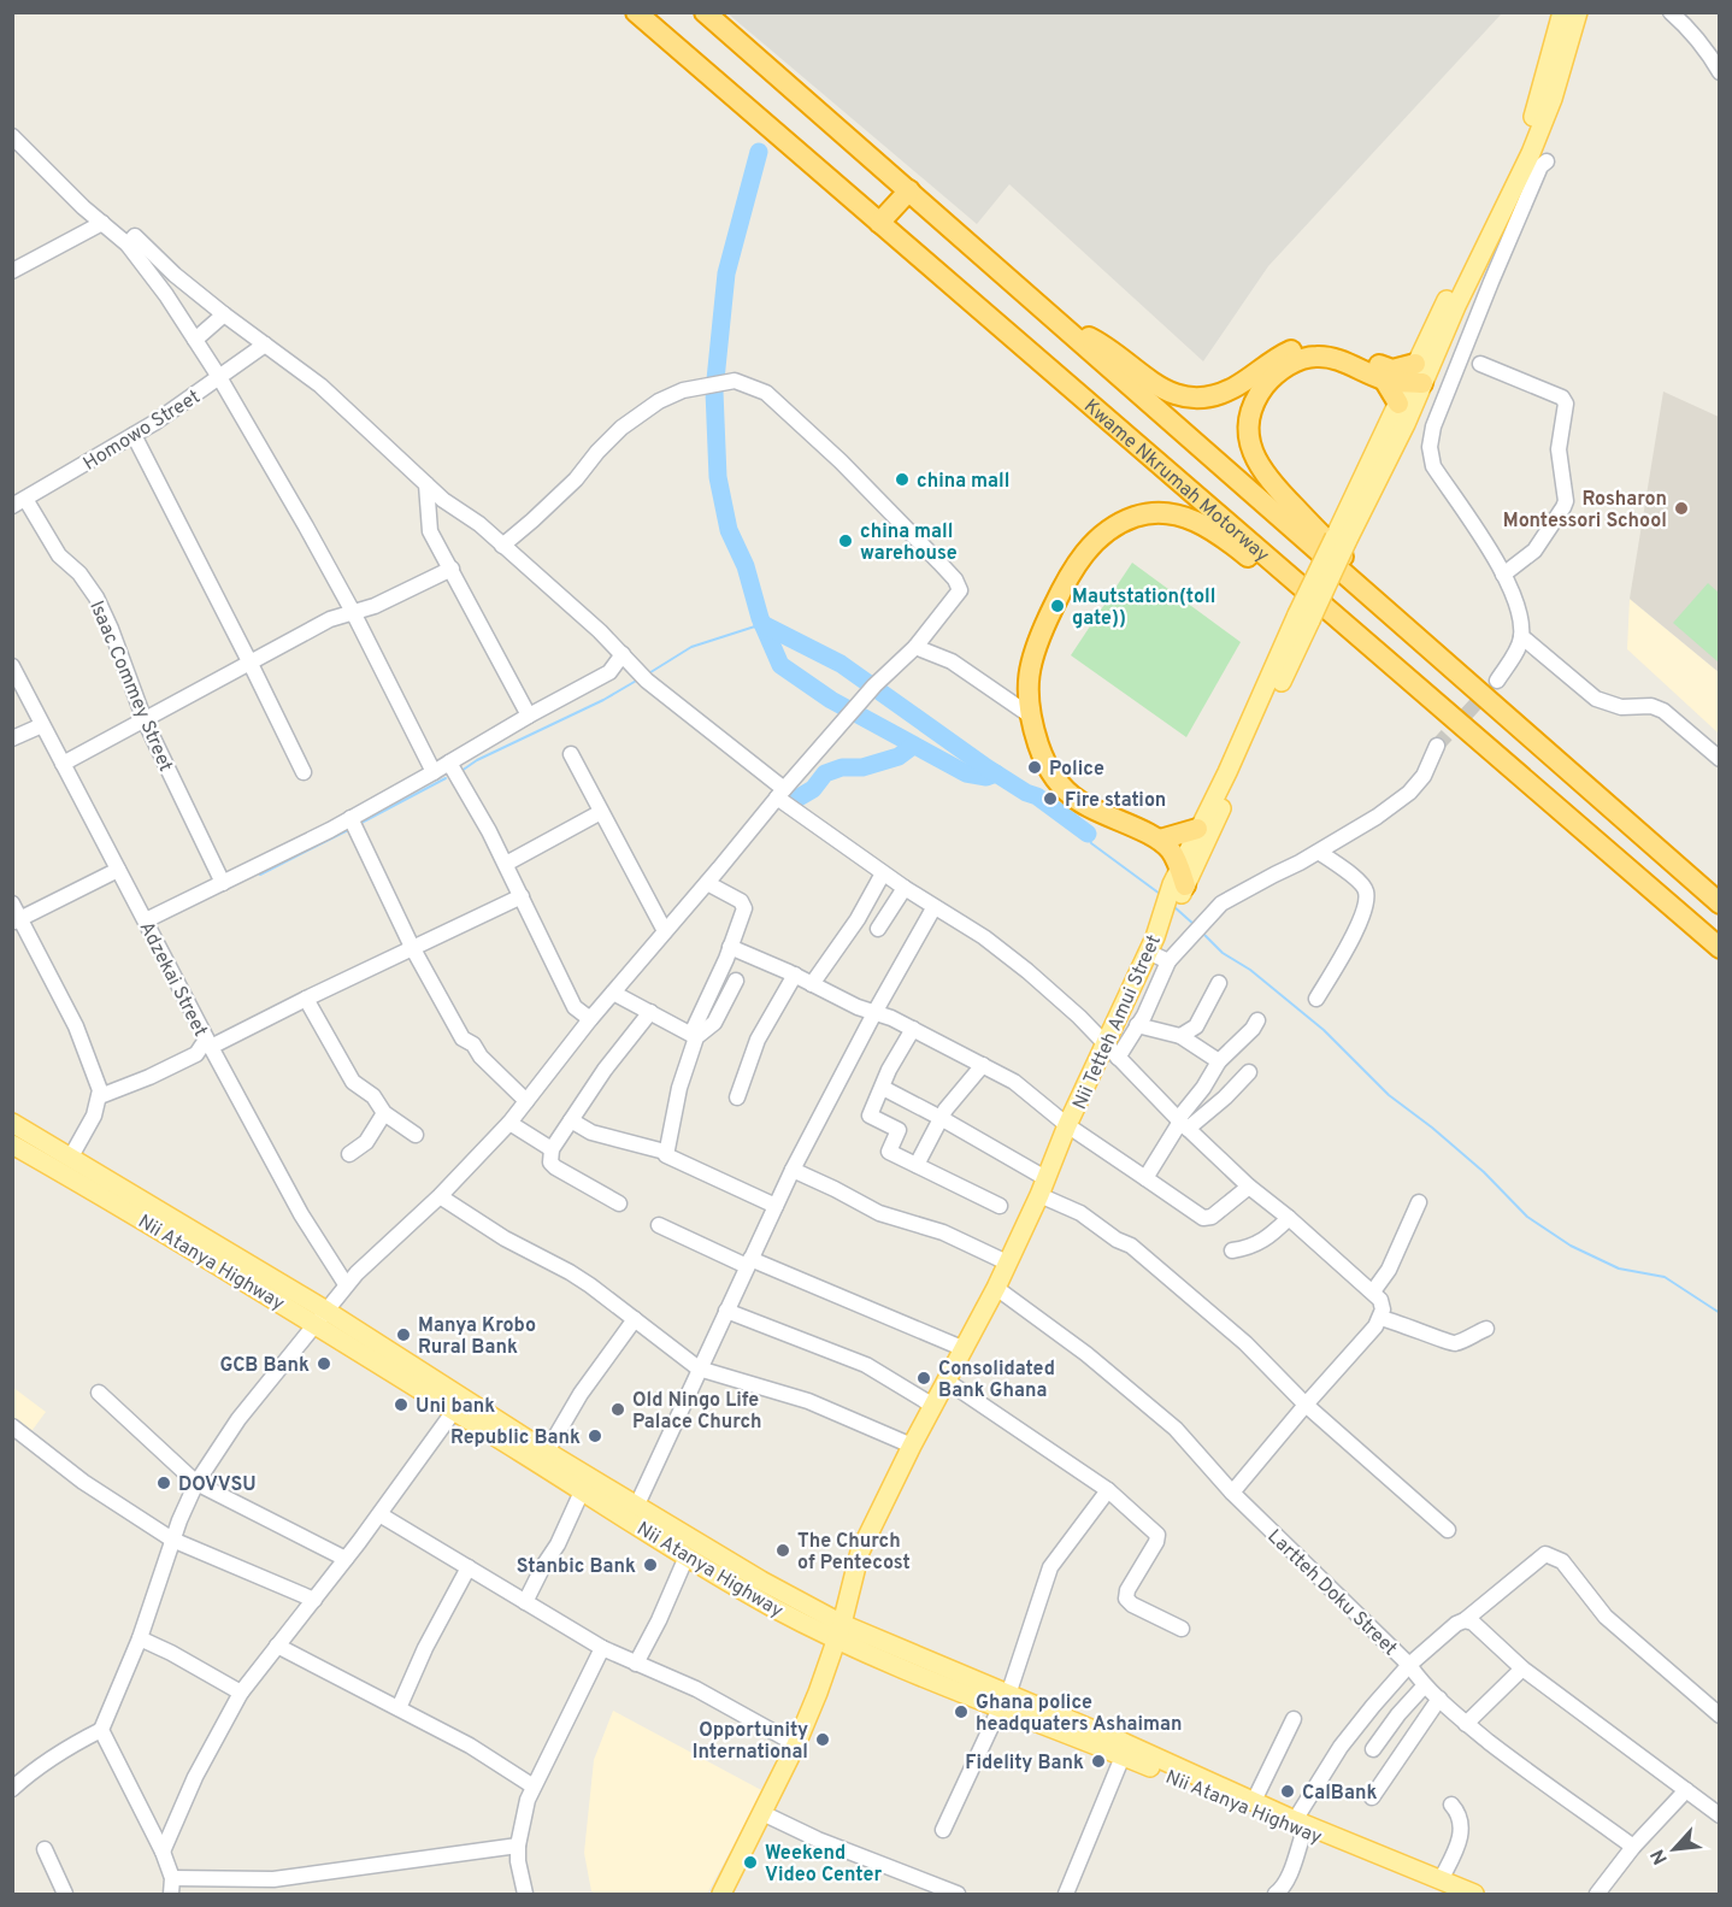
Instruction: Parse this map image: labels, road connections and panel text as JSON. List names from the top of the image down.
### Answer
{
  "streets": {
    "highway": ["Kwame Nkrumah Motorway"],
    "main road": ["Nii Tetteh Amui Street", "Nii Atanya Highway"],
    "street": [
      "Homowo Street",
      "Isaac Commey Street",
      "Adzekai Street",
      "Lartteh Doku Street"
    ]
  },
  "crossings": [
    ["Homowo Street", "Isaac Commey Street"],
    ["Nii Tetteh Amui Street", "Nii Atanya Highway"],
    ["Nii Tetteh Amui Street", "Lartteh Doku Street"]
  ],
  "places": [
    "china mall",
    "Rosharon Montessori School",
    "china mall warehouse",
    "Mautstation(toll gate))",
    "Police",
    "Fire station",
    "Manya Krobo Rural Bank",
    "GCB Bank",
    "Consolidated Bank Ghana",
    "Uni bank",
    "Old Ningo Life Palace Church",
    "Republic Bank",
    "DOVVSU",
    "The Church of Pentecost",
    "Stanbic Bank",
    "Ghana police headquaters Ashaiman",
    "Opportunity International",
    "Fidelity Bank",
    "CalBank",
    "Weekend Video Center"
  ],
  "north": "bottom left"
}
